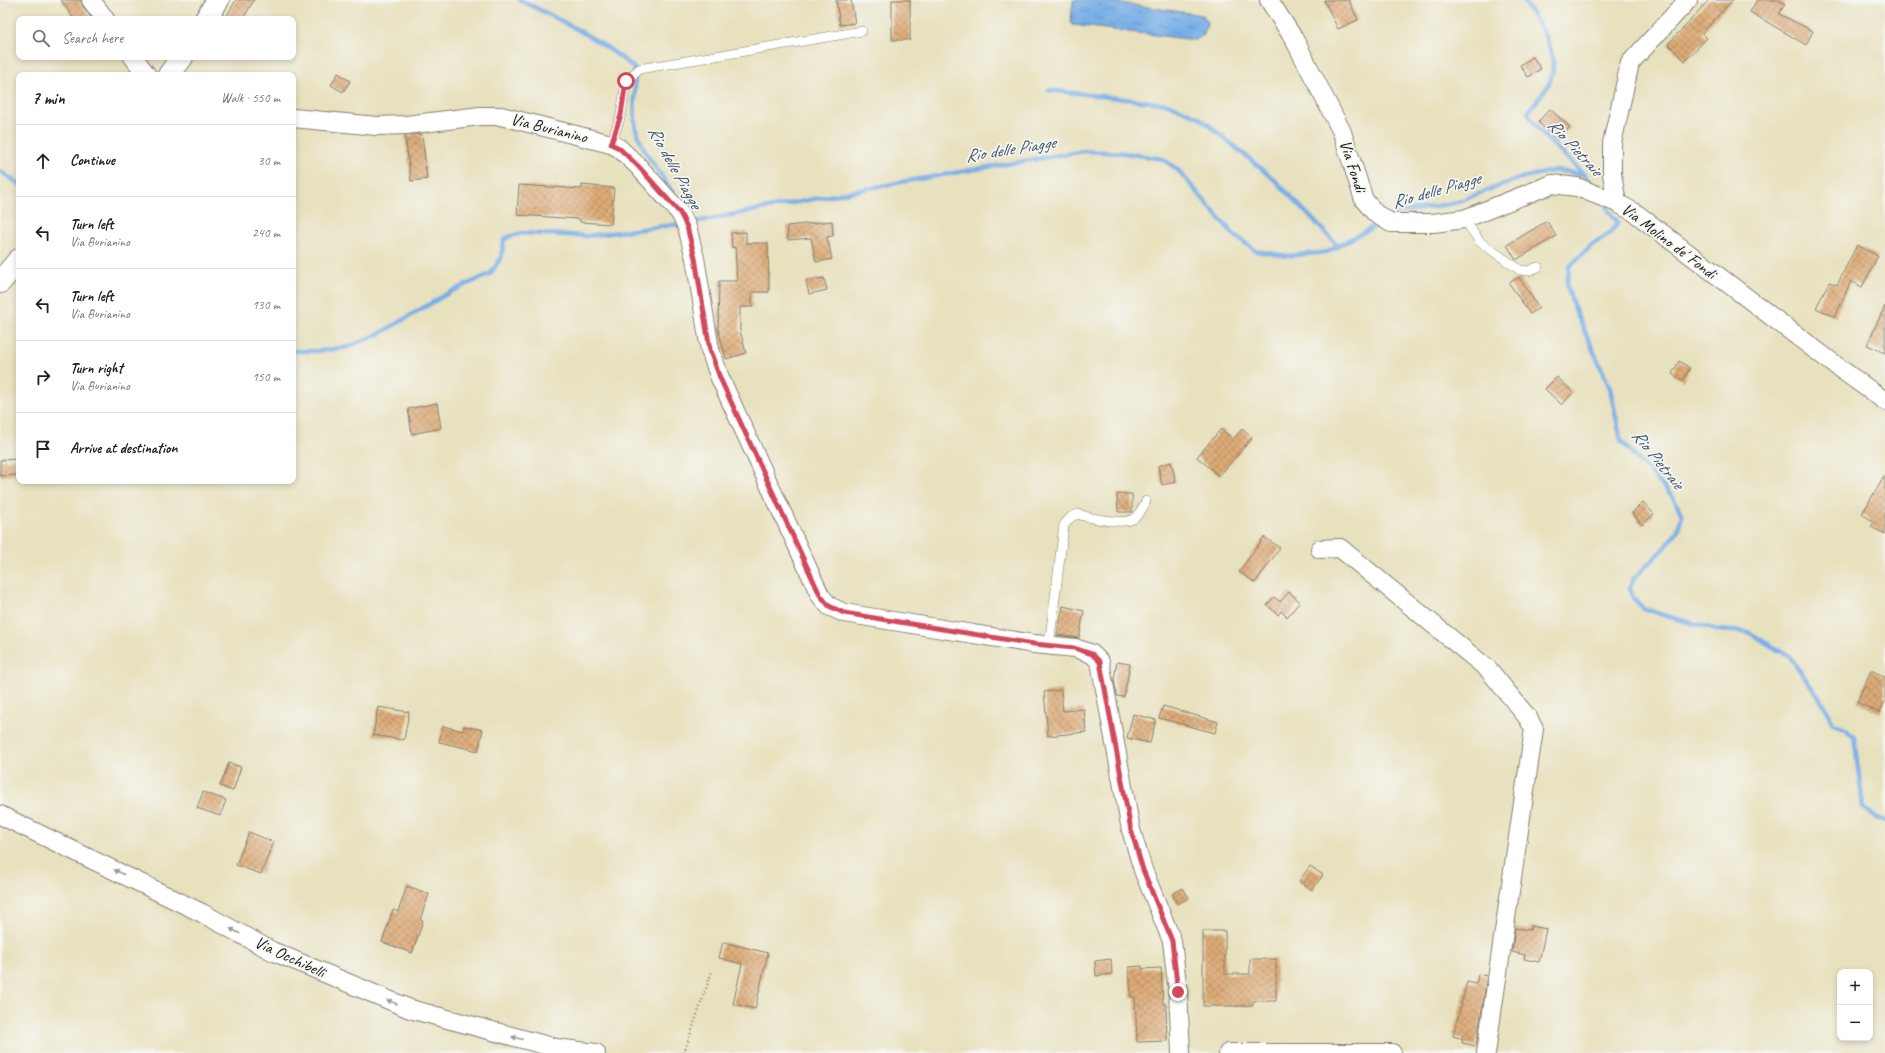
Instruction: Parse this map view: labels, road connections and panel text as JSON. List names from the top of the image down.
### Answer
{
  "streets": {
    "street": [
      "Via Burianino",
      "Via Fondi",
      "Via Molino de' Fondi",
      "Via Occhibelli"
    ]
  },
  "crossings": [
    ["Via Fondi", "Via Molino de' Fondi"]
  ],
  "one_way": ["Via Occhibelli"],
  "water": ["Rio Pietraie", "Rio delle Piagge"],
  "page": {
    "search": "Search here",
    "heading": ["7 min", "Walk · 550 m"],
    "list": [
      ["Continue", "30 m"],
      ["Turn left", "Via Burianino", "240 m"],
      ["Turn left", "Via Burianino", "130 m"],
      ["Turn right", "Via Burianino", "150 m"],
      "Arrive at destination"
    ],
    "map_buttons": ["+", "−"]
  }
}
